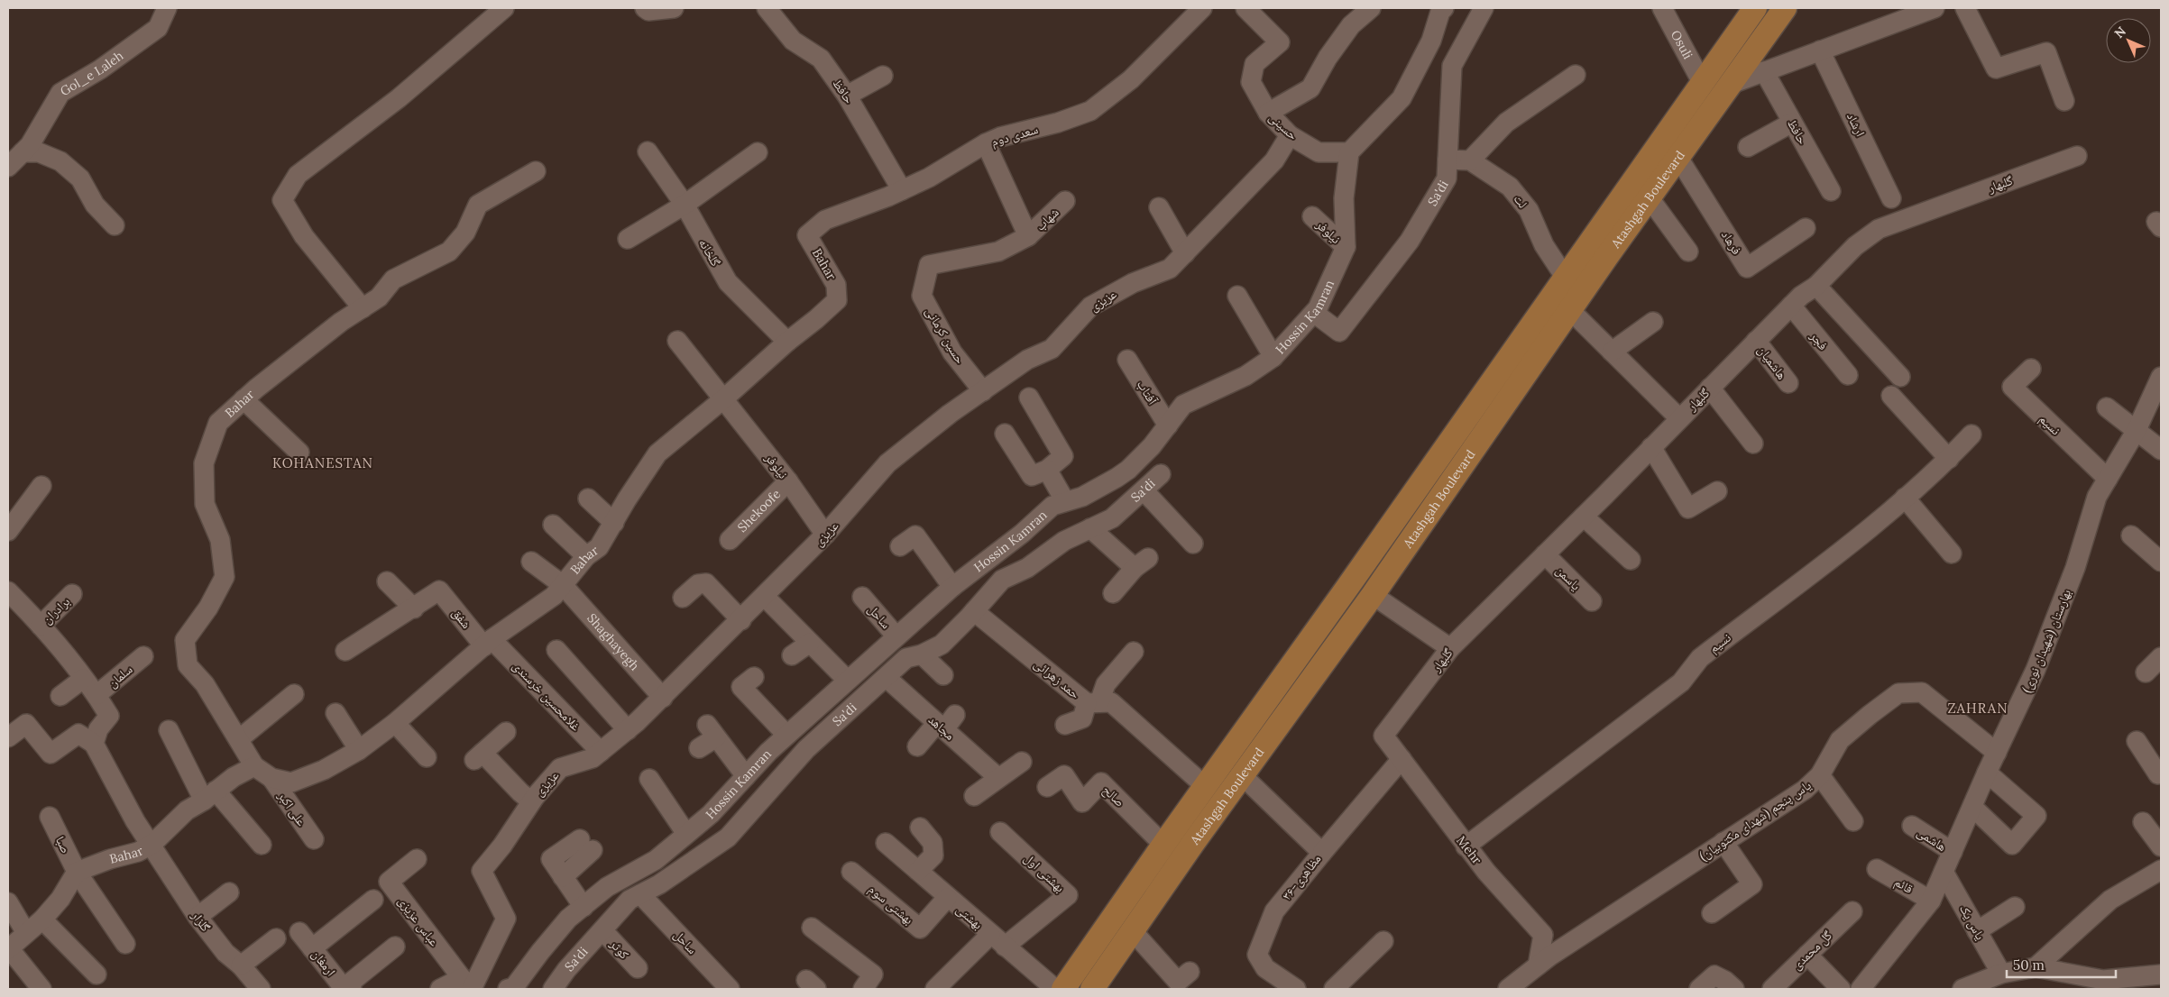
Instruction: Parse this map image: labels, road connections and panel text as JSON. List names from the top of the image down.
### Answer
{
  "streets": {
    "main road": ["Atashgah Boulevard"],
    "street": [
      "Osuli",
      "Gol_e Laleh",
      "حافظ",
      "ارشاد",
      "حسینی",
      "سعدی دوم",
      "گلبهار",
      "Sa'di",
      "لت",
      "شهاب",
      "نیلوفر",
      "فرهاد",
      "گلخانه",
      "Bahar",
      "عزیزی",
      "Hossin Kamran",
      "حسین کرمانی",
      "فجر",
      "هاشمیان",
      "آفتاب",
      "نسیم",
      "Shekoofe",
      "یاسمن",
      "برادران",
      "ساحل",
      "شفق",
      "بهارستان (شهیدان نوری)",
      "Shaghayegh",
      "سلمان",
      "حمد زهرائی",
      "غلامحسین خرسندی",
      "مجاهد",
      "صالح",
      "علی اکبر",
      "یاس پنجم (شهدای مکتوبیان)",
      "هاشمی",
      "صبا",
      "Mehr",
      "بهشتی اول",
      "۳۶-مظاهری",
      "قائم",
      "بهشتی سوم",
      "بهشتی",
      "گلزار",
      "عباس عزیزی",
      "یاس یک",
      "کوثر",
      "گل محمدی",
      "ارمغان"
    ]
  },
  "crossings": [
    ["Osuli", "Atashgah Boulevard"],
    ["حافظ", "سعدی دوم"],
    ["حسینی", "عزیزی"],
    ["حسینی", "Hossin Kamran"],
    ["سعدی دوم", "Bahar"],
    ["گلبهار", "فجر"],
    ["گلبهار", "هاشمیان"],
    ["گلبهار", "یاسمن"],
    ["گلبهار", "Mehr"],
    ["Sa'di", "Hossin Kamran"],
    ["Sa'di", "ساحل"],
    ["Sa'di", "حمد زهرائی"],
    ["Sa'di", "مجاهد"],
    ["Sa'di", "کوثر"],
    ["Atashgah Boulevard", "لت"],
    ["Atashgah Boulevard", "فرهاد"],
    ["Atashgah Boulevard", "حمد زهرائی"],
    ["Atashgah Boulevard", "صالح"],
    ["Atashgah Boulevard", "۳۶-مظاهری"],
    ["شهاب", "حسین کرمانی"],
    ["نیلوفر", "Bahar"],
    ["نیلوفر", "عزیزی"],
    ["نیلوفر", "Hossin Kamran"],
    ["نیلوفر", "Shekoofe"],
    ["گلخانه", "Bahar"],
    ["Bahar", "شفق"],
    ["Bahar", "Shaghayegh"],
    ["Bahar", "غلامحسین خرسندی"],
    ["Bahar", "علی اکبر"],
    ["Bahar", "صبا"],
    ["Bahar", "گلزار"],
    ["عزیزی", "حسین کرمانی"],
    ["عزیزی", "Shaghayegh"],
    ["عزیزی", "غلامحسین خرسندی"],
    ["عزیزی", "عباس عزیزی"],
    ["Hossin Kamran", "آفتاب"],
    ["Hossin Kamran", "ساحل"],
    ["نسیم", "بهارستان (شهیدان نوری)"],
    ["نسیم", "Mehr"],
    ["شفق", "غلامحسین خرسندی"],
    ["بهارستان (شهیدان نوری)", "یاس پنجم (شهدای مکتوبیان)"],
    ["بهارستان (شهیدان نوری)", "هاشمی"],
    ["بهارستان (شهیدان نوری)", "قائم"],
    ["بهارستان (شهیدان نوری)", "یاس یک"],
    ["یاس پنجم (شهدای مکتوبیان)", "Mehr"],
    ["بهشتی اول", "بهشتی"],
    ["بهشتی سوم", "بهشتی"]
  ],
  "districts": ["KOHANESTAN", "ZAHRAN"],
  "scale_bar": "50 m",
  "north": "top left"
}
